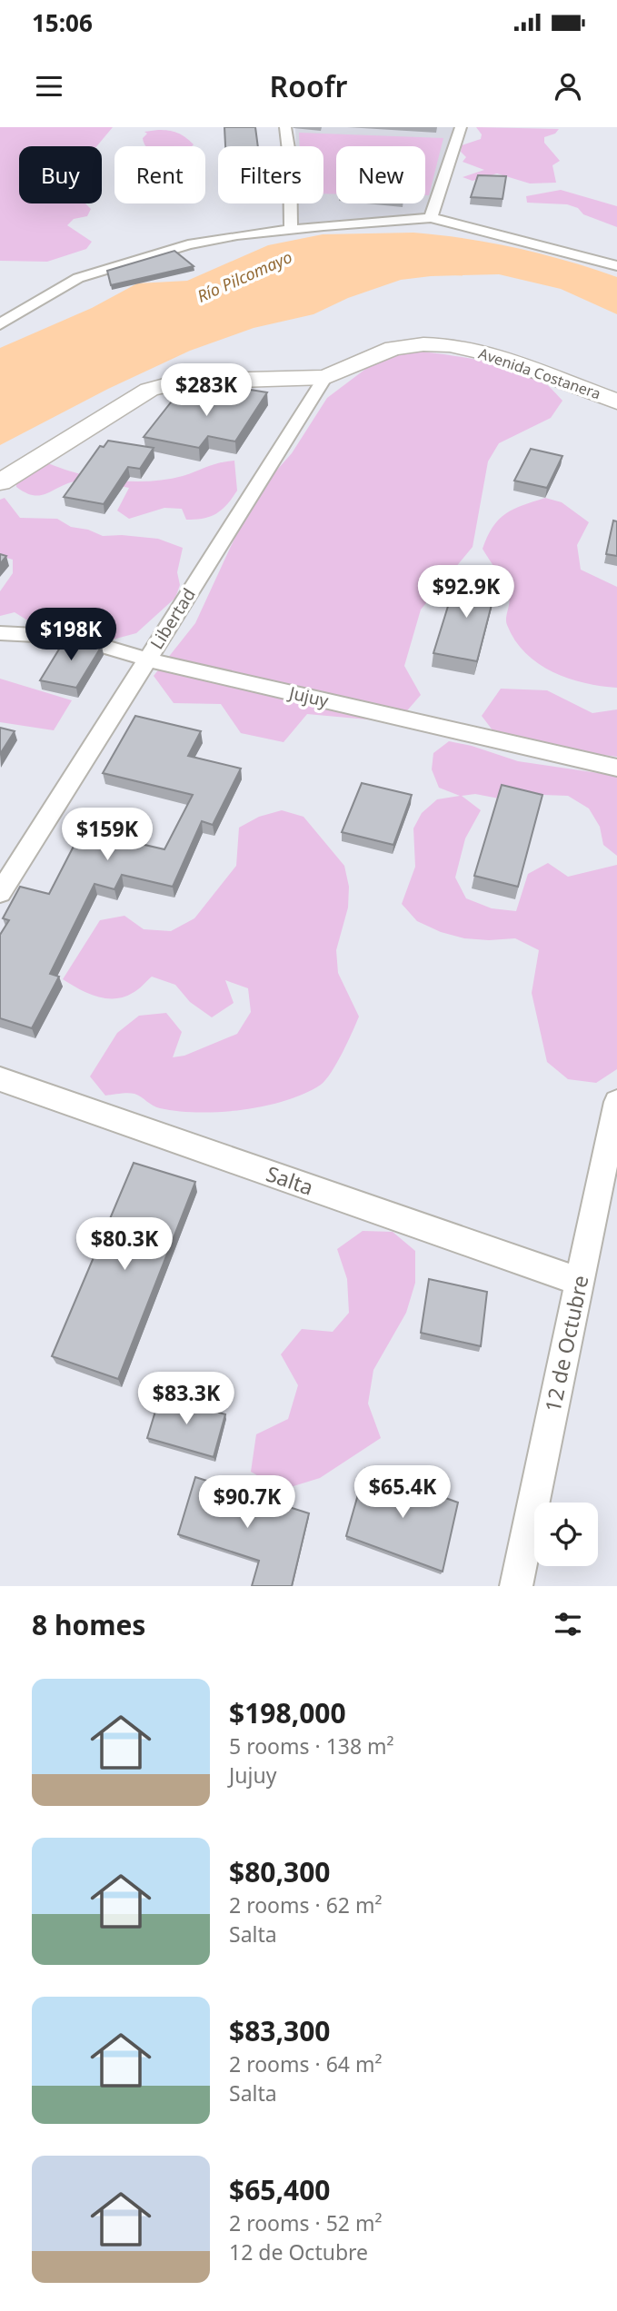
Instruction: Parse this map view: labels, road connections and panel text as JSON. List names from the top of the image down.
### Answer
{
  "streets": {
    "street": [
      "Avenida Costanera",
      "Libertad",
      "Jujuy",
      "Salta",
      "12 de Octubre"
    ]
  },
  "crossings": [
    ["Avenida Costanera", "Libertad"],
    ["Libertad", "Jujuy"],
    ["Salta", "12 de Octubre"]
  ],
  "water": ["Río Pilcomayo"],
  "page": {
    "status": "15:06",
    "header": "Roofr",
    "chip": [
      "Buy",
      "Rent",
      "Filters",
      "New"
    ],
    "price": [
      "$283K",
      "$92.9K",
      "$198K",
      "$159K",
      "$80.3K",
      "$83.3K",
      "$65.4K",
      "$90.7K"
    ],
    "heading": "8 homes",
    "list": [
      {
        "name": "$198,000",
        "note": "5 rooms · 138 m² · Jujuy"
      },
      {
        "name": "$80,300",
        "note": "2 rooms · 62 m² · Salta"
      },
      {
        "name": "$83,300",
        "note": "2 rooms · 64 m² · Salta"
      },
      {
        "name": "$65,400",
        "note": "2 rooms · 52 m² · 12 de Octubre"
      }
    ]
  }
}
